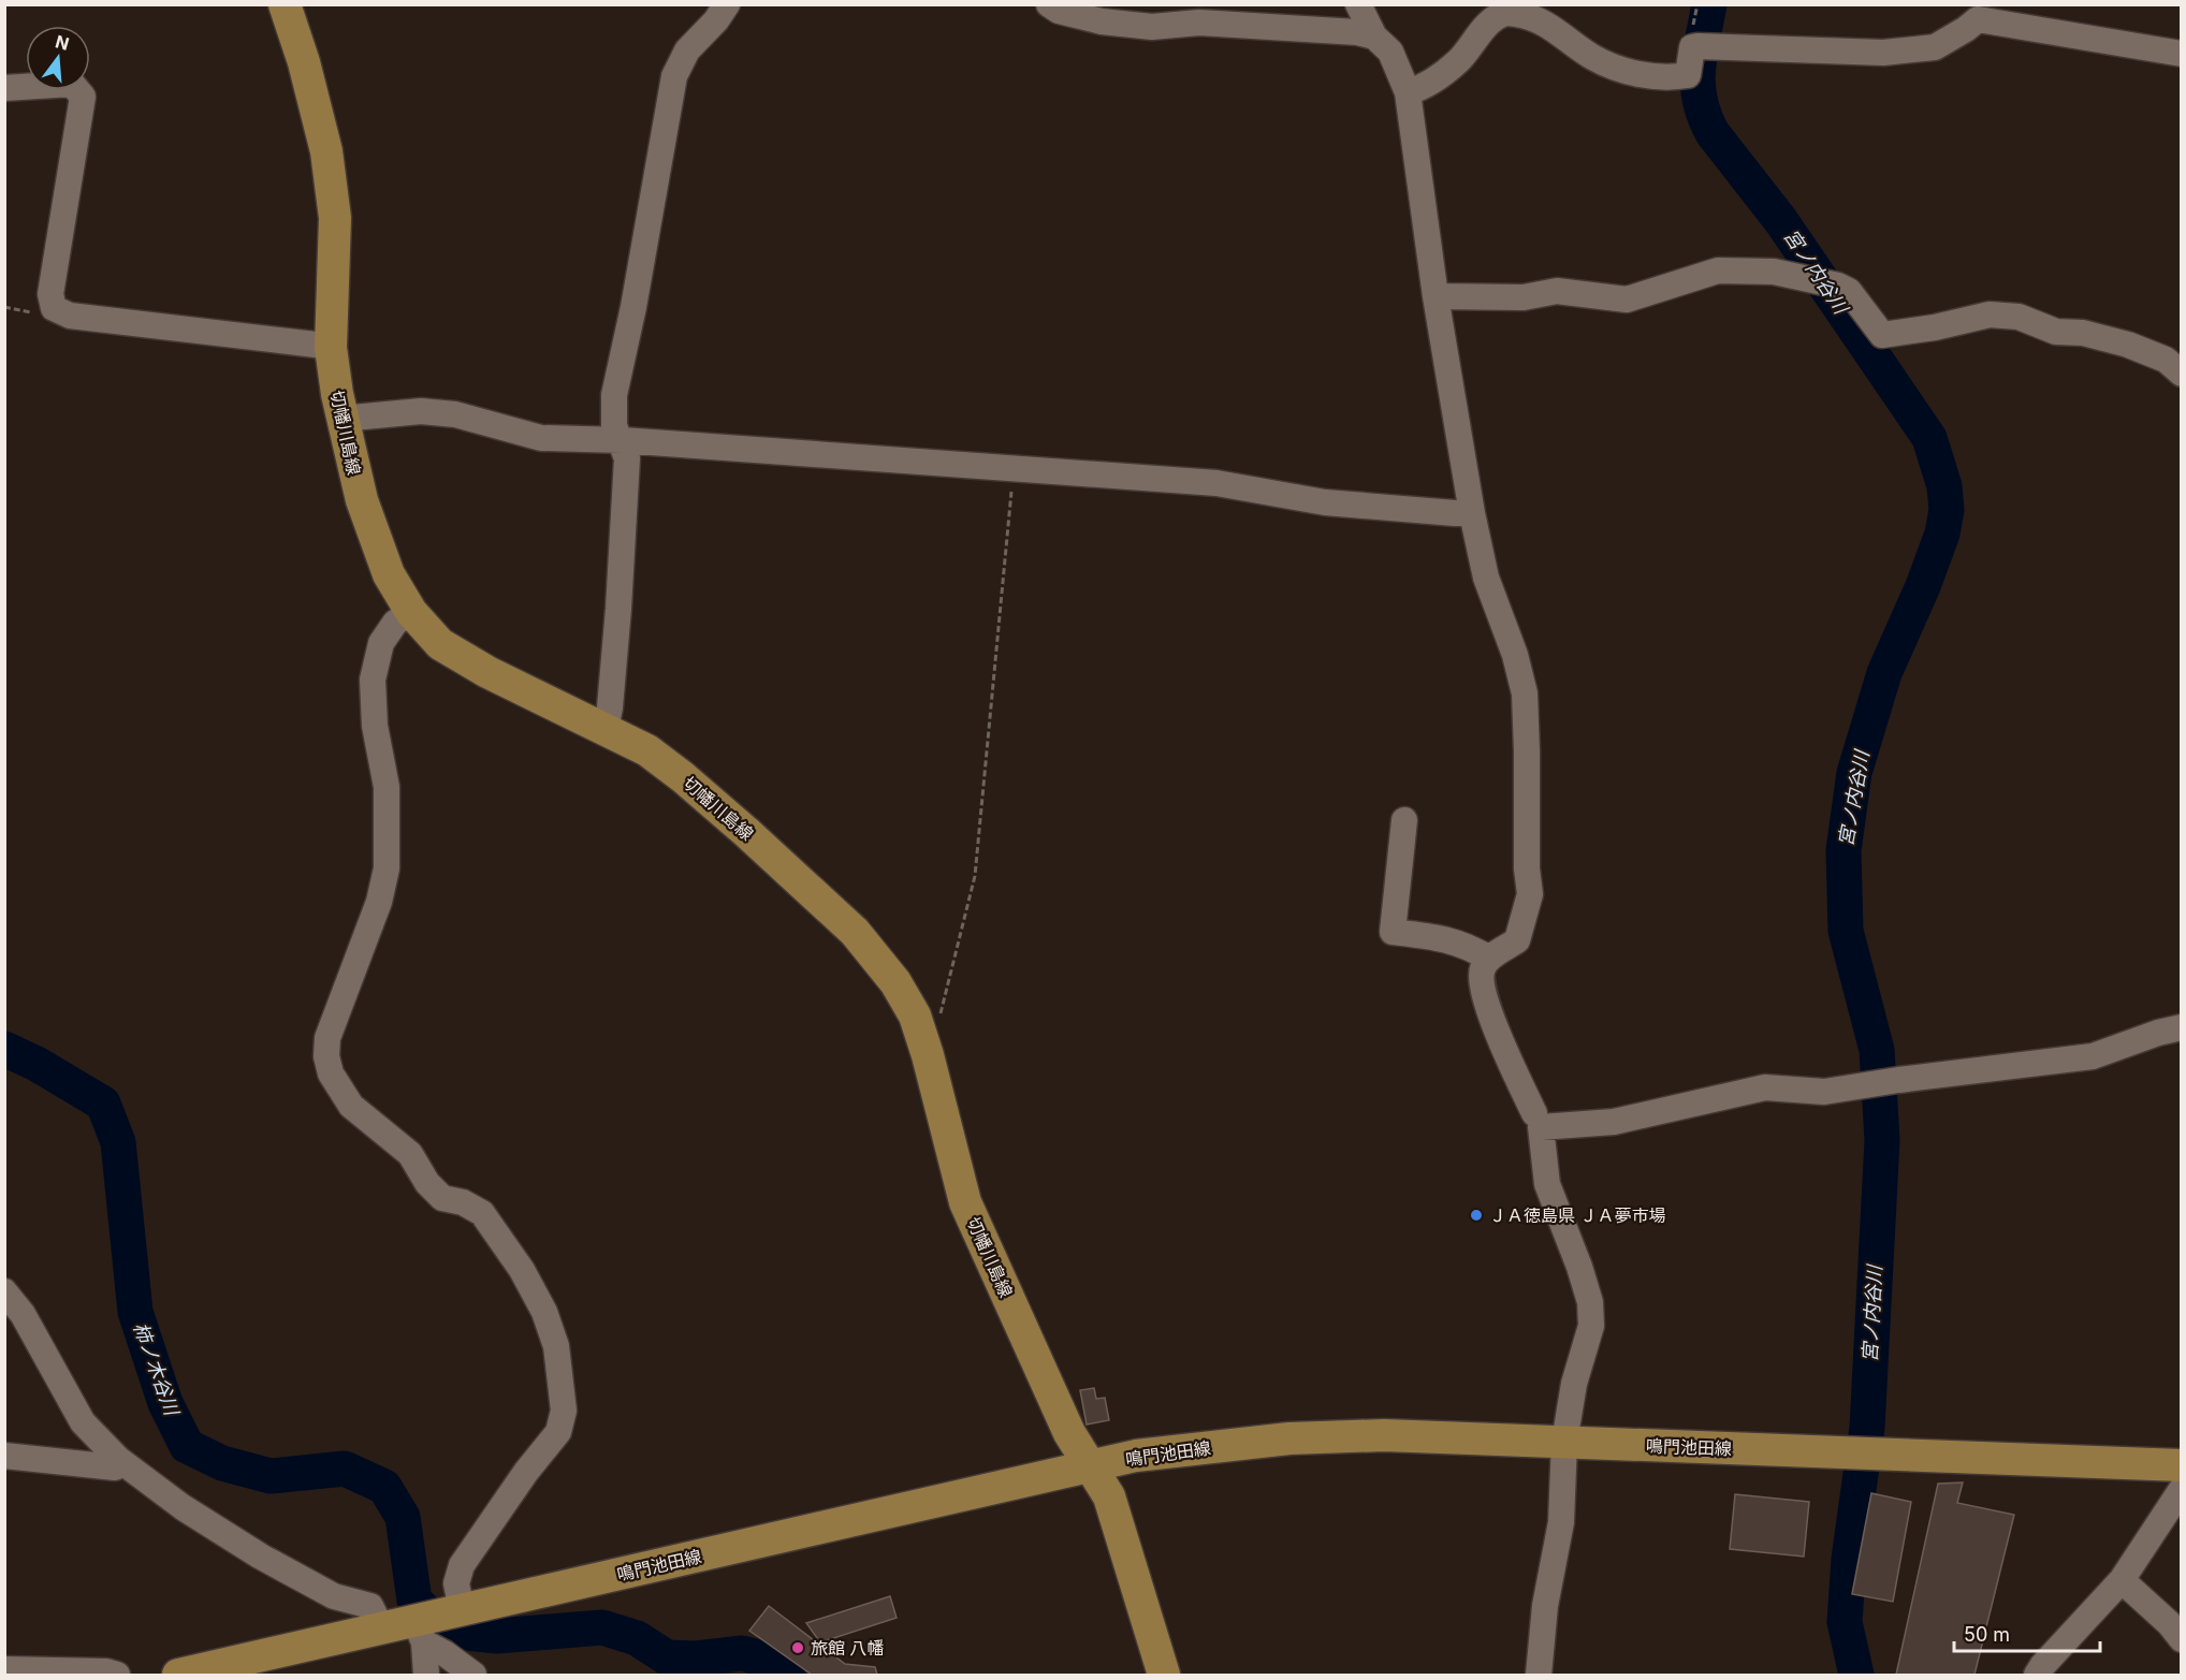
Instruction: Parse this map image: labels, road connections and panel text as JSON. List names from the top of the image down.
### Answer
{
  "streets": {
    "main road": ["切幡川島線", "鳴門池田線"]
  },
  "crossings": [
    ["切幡川島線", "鳴門池田線"]
  ],
  "water": ["宮ノ内谷川", "柿ノ木谷川"],
  "places": ["ＪＡ徳島県 ＪＡ夢市場", "旅館 八幡"],
  "scale_bar": "50 m",
  "north": "top"
}
